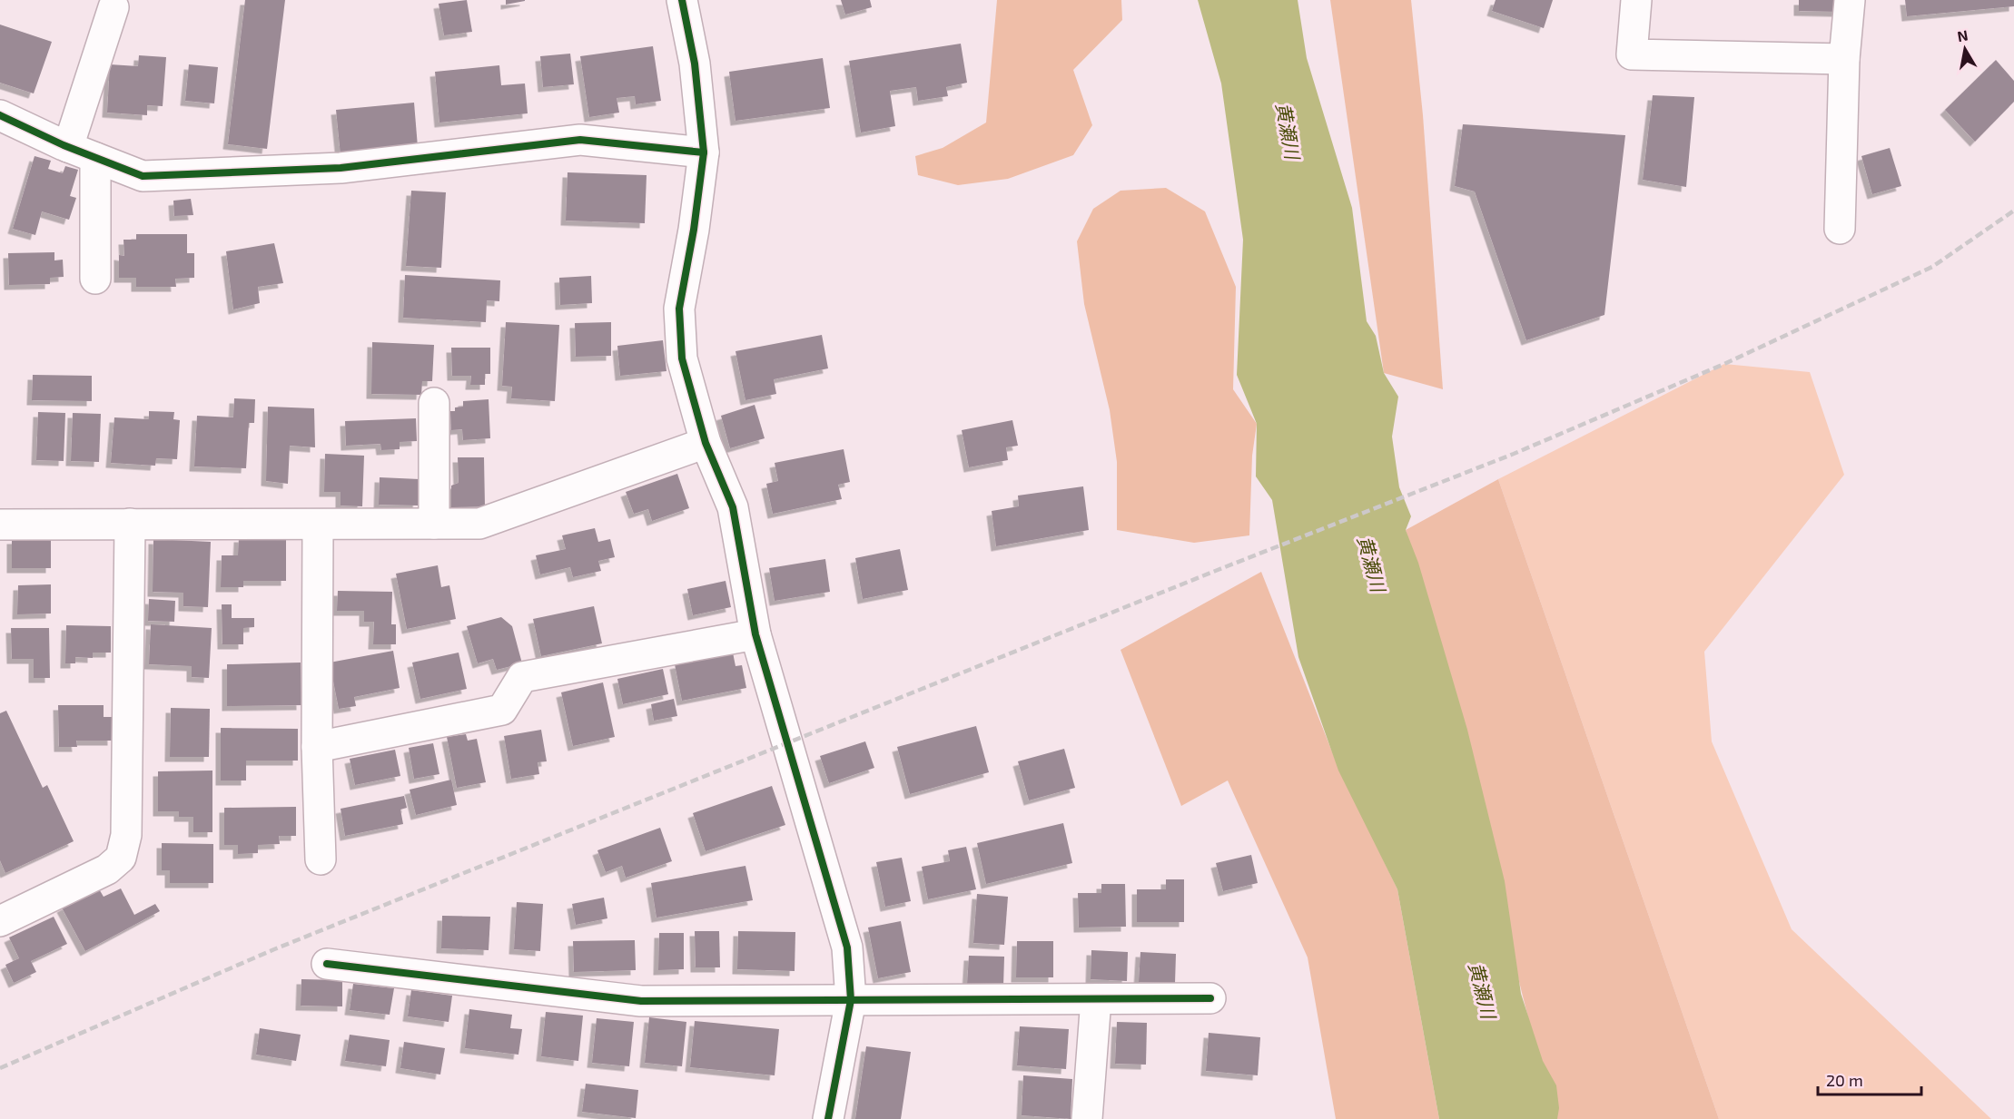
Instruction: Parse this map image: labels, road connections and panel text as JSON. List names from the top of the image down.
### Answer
{
  "water": ["黄瀬川"],
  "scale_bar": "20 m",
  "north": "top"
}
